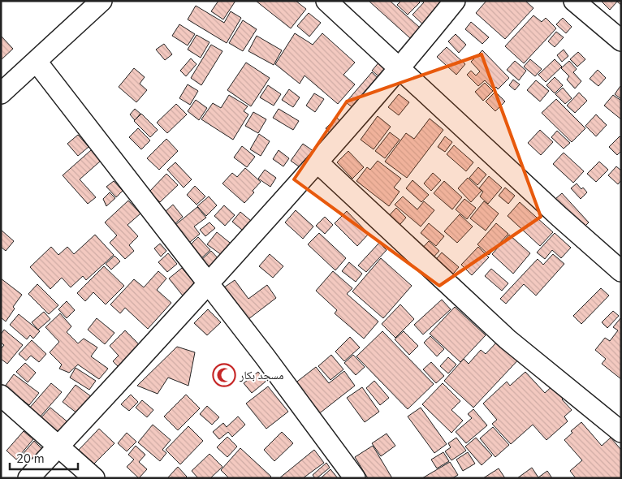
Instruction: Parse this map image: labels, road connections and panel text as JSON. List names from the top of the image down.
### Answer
{
  "places": {
    "mosque": ["مسجد بكار"]
  },
  "scale_bar": "20 m"
}
